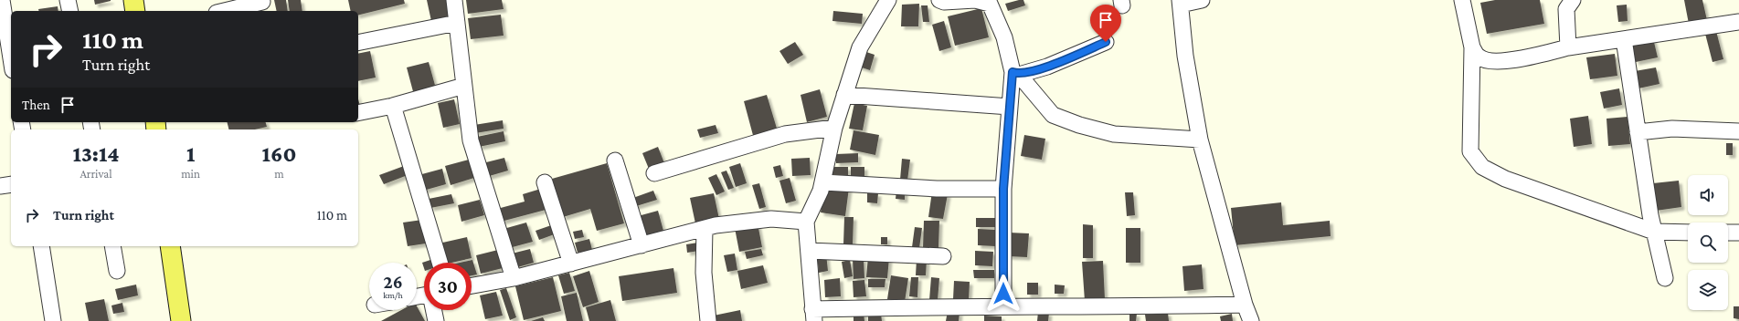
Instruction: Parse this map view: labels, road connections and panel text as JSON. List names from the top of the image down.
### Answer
{
  "page": {
    "turn": ["110 m", "Turn right"],
    "then": "Then",
    "eta": [
      "13:14",
      "Arrival",
      "1",
      "min",
      "160",
      "m"
    ],
    "list": [
      {
        "name": "Turn right",
        "value": "110 m"
      }
    ],
    "speed": "26 km/h",
    "limit": "30"
  }
}
